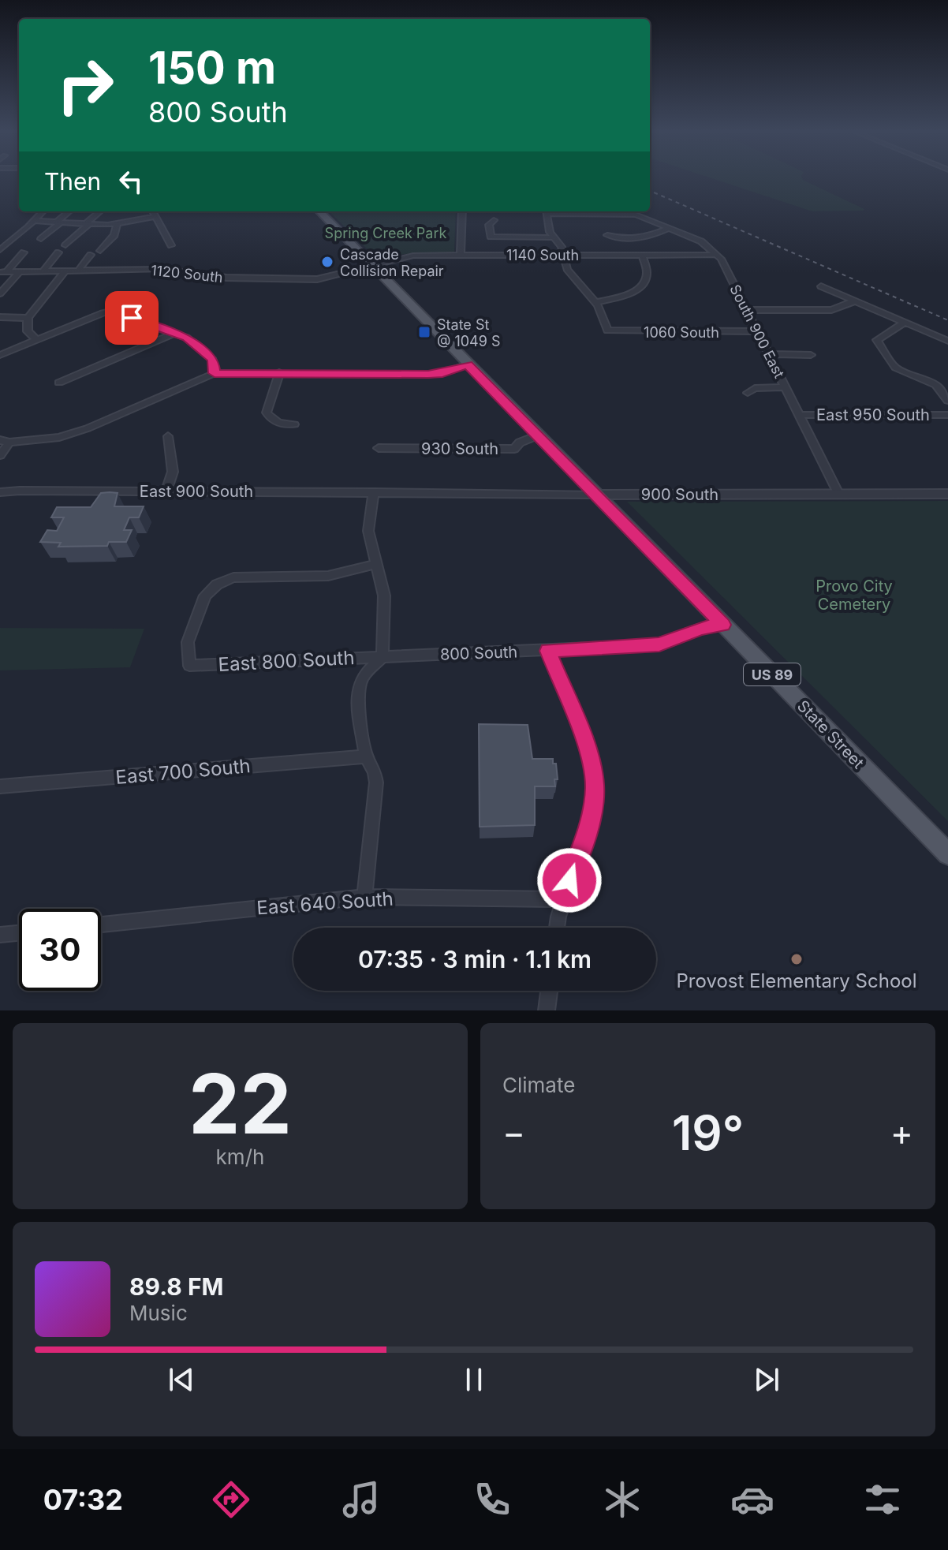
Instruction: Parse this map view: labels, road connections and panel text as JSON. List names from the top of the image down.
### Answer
{
  "streets": {
    "main road": ["US 89", "State Street"],
    "street": [
      "1140 South",
      "1120 South",
      "South 900 East",
      "1060 South",
      "East 950 South",
      "930 South",
      "East 900 South",
      "900 South",
      "800 South",
      "East 800 South",
      "East 700 South",
      "East 640 South"
    ]
  },
  "crossings": [
    ["1140 South", "1120 South"],
    ["1140 South", "South 900 East"],
    ["1140 South", "State Street"],
    ["1120 South", "State Street"],
    ["South 900 East", "1060 South"],
    ["South 900 East", "East 950 South"],
    ["South 900 East", "900 South"],
    ["930 South", "State Street"],
    ["East 900 South", "900 South"],
    ["900 South", "State Street"],
    ["800 South", "East 800 South"],
    ["800 South", "State Street"]
  ],
  "parks": ["Spring Creek Park", "Provo City Cemetery"],
  "places": {
    "other": ["Cascade Collision Repair", "Provost Elementary School"],
    "transit": ["State St @ 1049 S"]
  },
  "page": {
    "turn": ["150 m", "800 South"],
    "then": "Then",
    "limit": "30",
    "trip": "07:35 · 3 min · 1.1 km",
    "tile": [
      ["22", "km/h"],
      "Climate"
    ],
    "heat": ["−", "19°", "+"],
    "song": ["89.8 FM", "Music"],
    "tabs": "07:32"
  }
}
